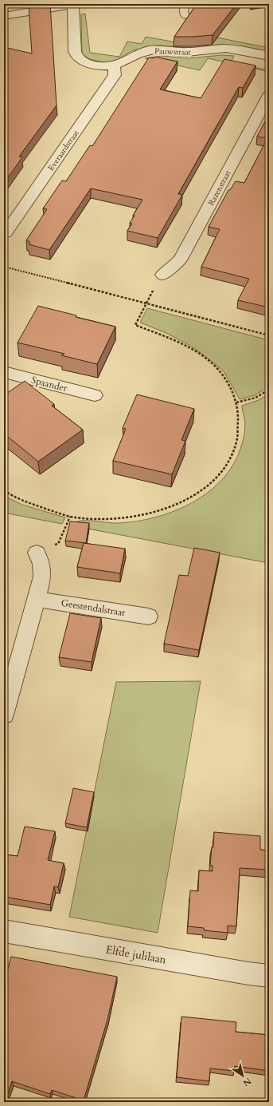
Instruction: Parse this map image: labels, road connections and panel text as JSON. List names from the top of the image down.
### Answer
{
  "streets": {
    "street": [
      "Pauwstraat",
      "Everaardstraat",
      "Razenstraat",
      "Spaander",
      "Geestendalstraat",
      "Elfde julilaan"
    ]
  },
  "crossings": [
    ["Pauwstraat", "Everaardstraat"]
  ],
  "north": "bottom right"
}
